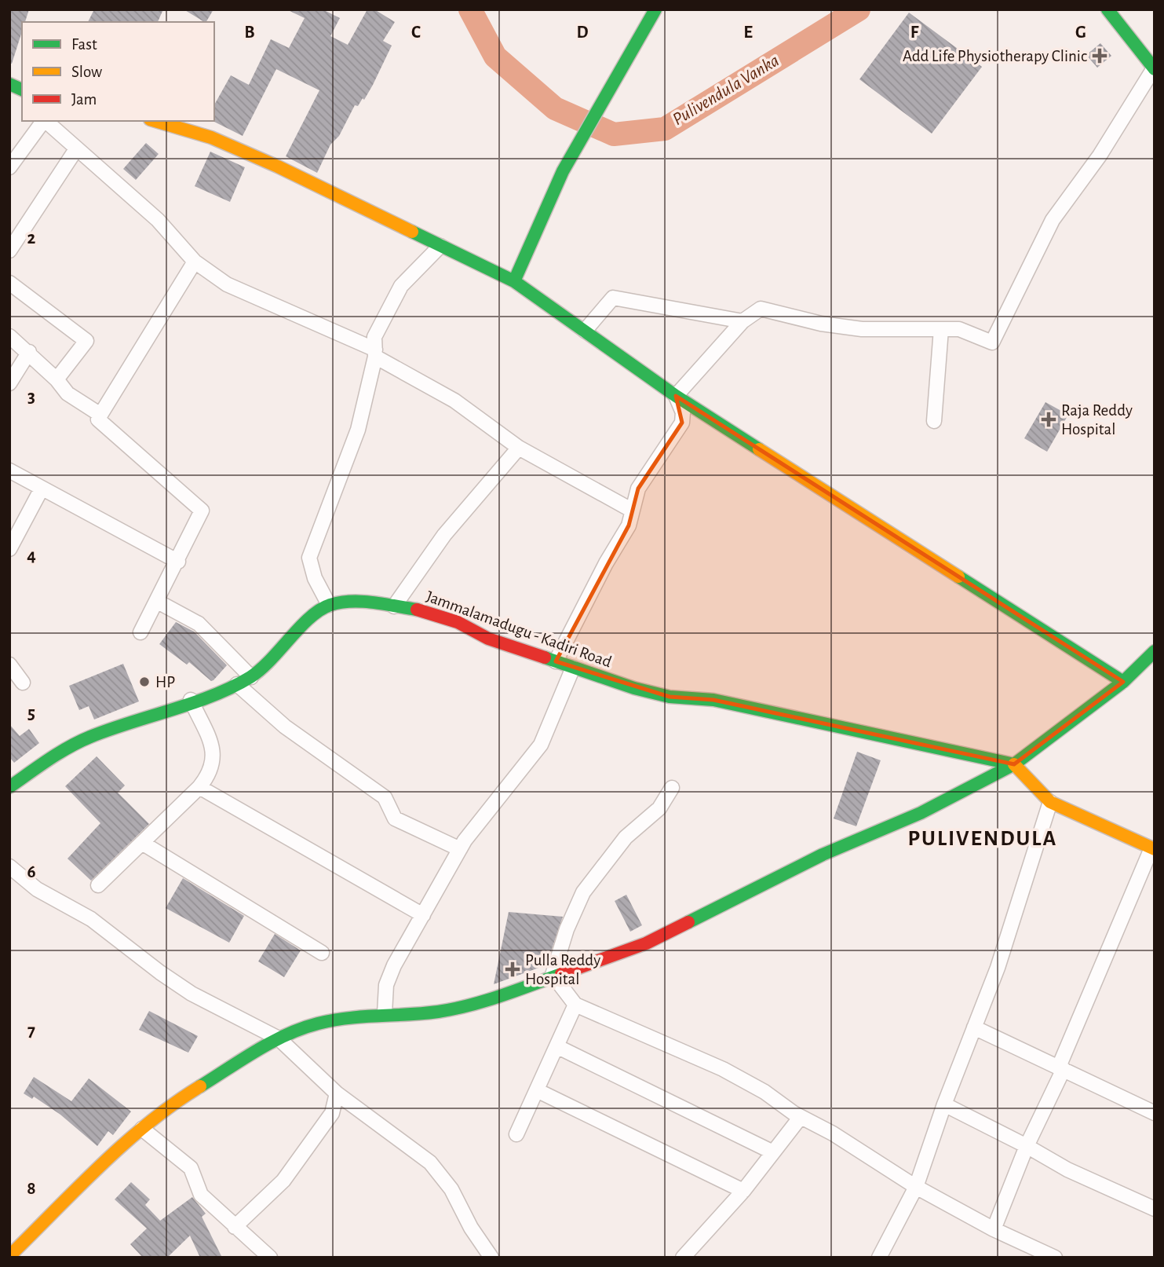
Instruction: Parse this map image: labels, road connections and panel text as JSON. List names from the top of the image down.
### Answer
{
  "streets": {
    "main road": ["Jammalamadugu - Kadiri Road"]
  },
  "districts": ["PULIVENDULA"],
  "water": ["Pulivendula Vanka"],
  "places": {
    "health": ["Add Life Physiotherapy Clinic", "Raja Reddy Hospital", "Pulla Reddy Hospital"],
    "other": ["HP"]
  },
  "legend": ["Fast", "Slow", "Jam"],
  "grid": {
    "columns": [
      "B",
      "C",
      "D",
      "E",
      "F",
      "G"
    ],
    "rows": [
      "2",
      "3",
      "4",
      "5",
      "6",
      "7",
      "8"
    ]
  }
}
